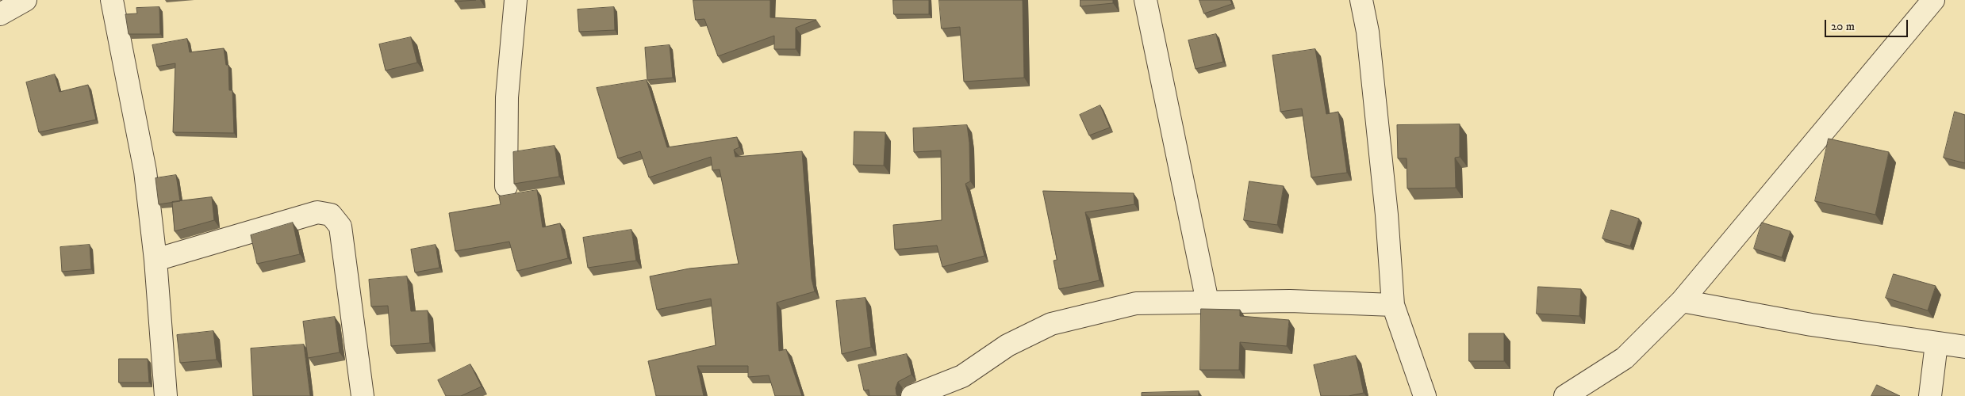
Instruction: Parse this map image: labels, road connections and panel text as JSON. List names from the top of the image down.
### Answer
{
  "scale_bar": "20 m"
}
